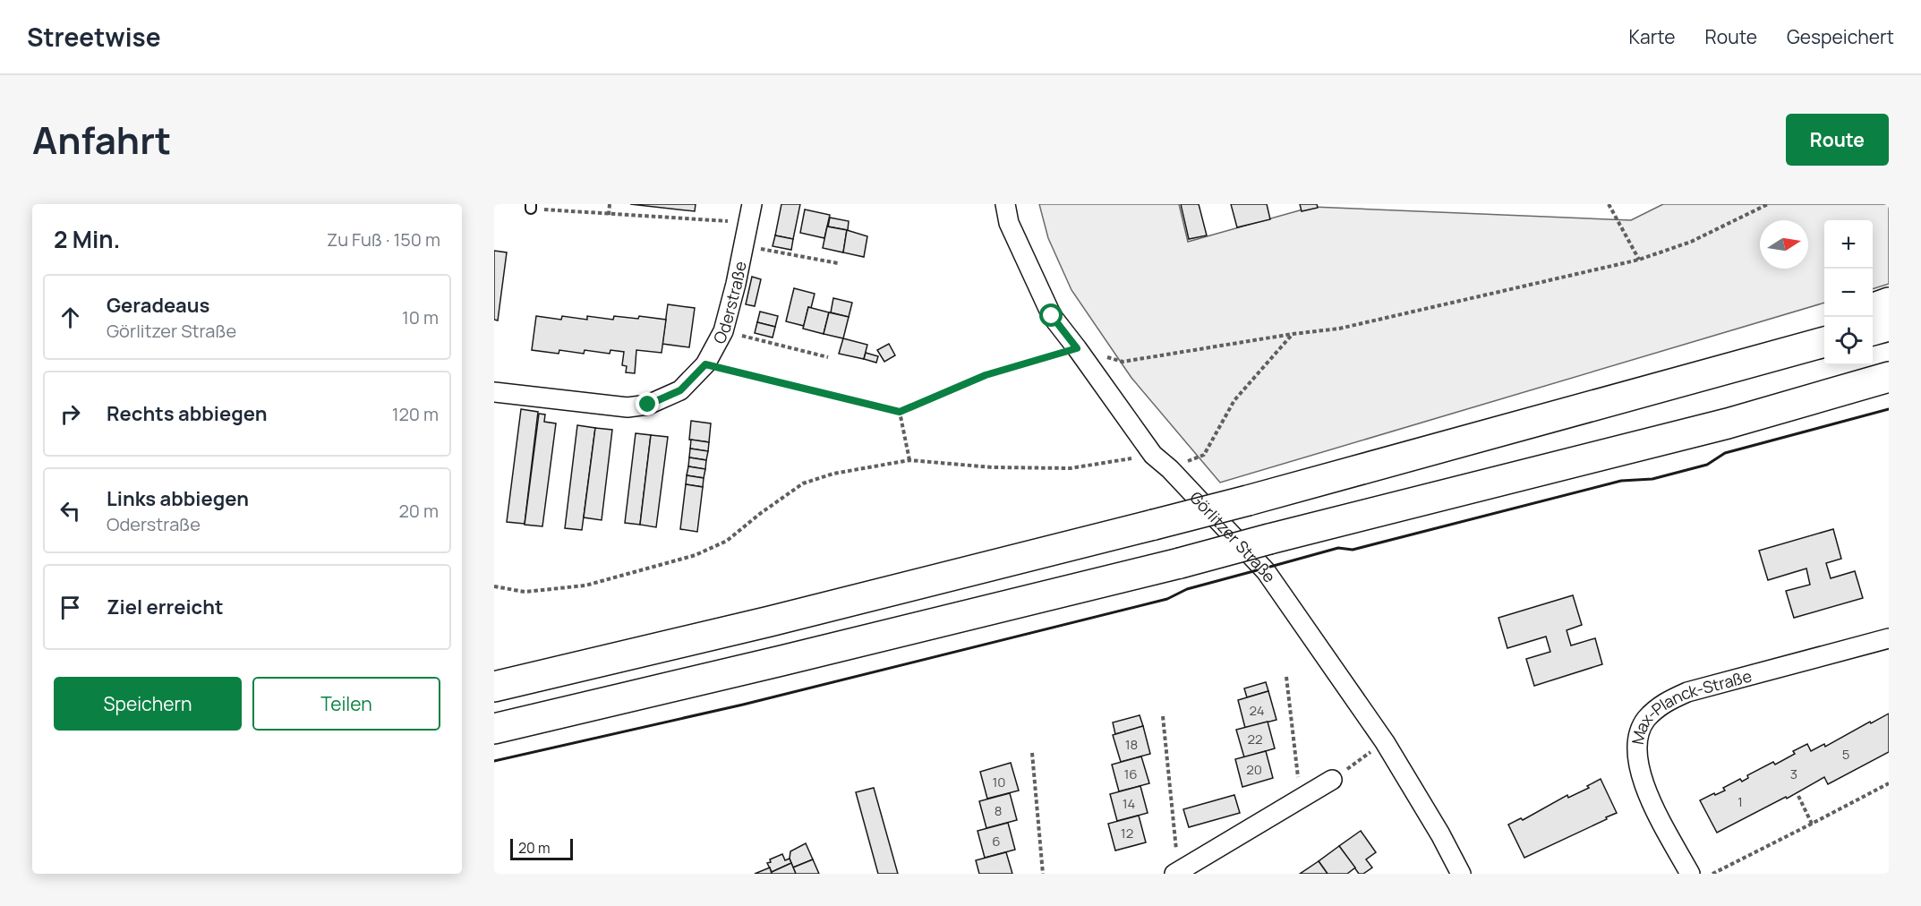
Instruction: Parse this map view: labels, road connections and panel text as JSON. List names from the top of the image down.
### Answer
{
  "streets": {
    "street": ["Oderstraße", "Görlitzer Straße", "Max-Planck-Straße"]
  },
  "house_numbers": [
    "24",
    "22",
    "18",
    "5",
    "20",
    "16",
    "3",
    "10",
    "1",
    "14",
    "8",
    "12",
    "6"
  ],
  "scale_bar": "20 m",
  "north": "right",
  "page": {
    "header": "Streetwise",
    "nav": ["Karte", "Route", "Gespeichert"],
    "title": "Anfahrt",
    "buttons": [
      "Route",
      ["Speichern", "Teilen"]
    ],
    "heading": ["2 Min.", "Zu Fuß · 150 m"],
    "map_buttons": ["+", "−"],
    "list": [
      ["Geradeaus", "Görlitzer Straße", "10 m"],
      ["Rechts abbiegen", "120 m"],
      ["Links abbiegen", "Oderstraße", "20 m"],
      "Ziel erreicht"
    ],
    "scale": "20 m"
  }
}
